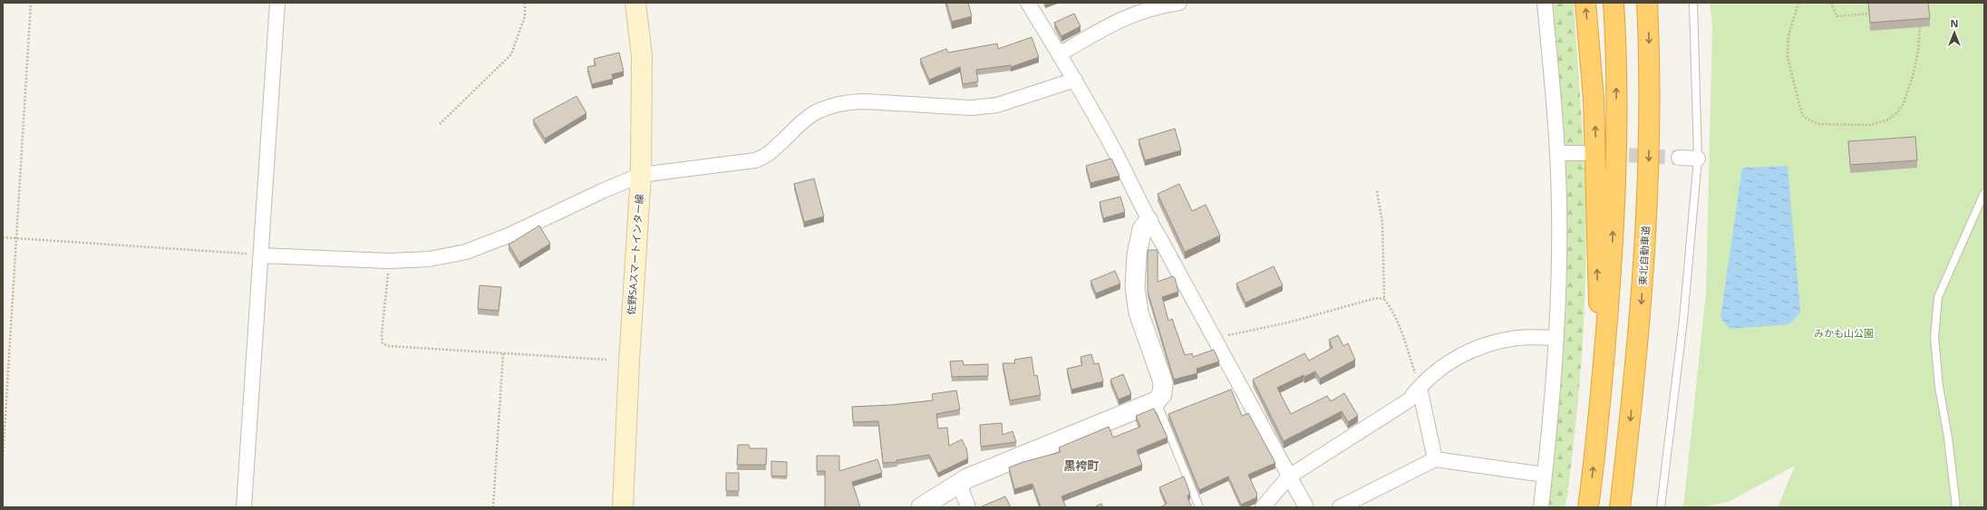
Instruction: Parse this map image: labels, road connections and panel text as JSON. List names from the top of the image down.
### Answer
{
  "streets": {
    "highway": ["東北自動車道"],
    "main road": ["佐野SAスマートインター線"]
  },
  "districts": ["黒袴町"],
  "parks": ["みかも山公園"],
  "north": "top"
}
